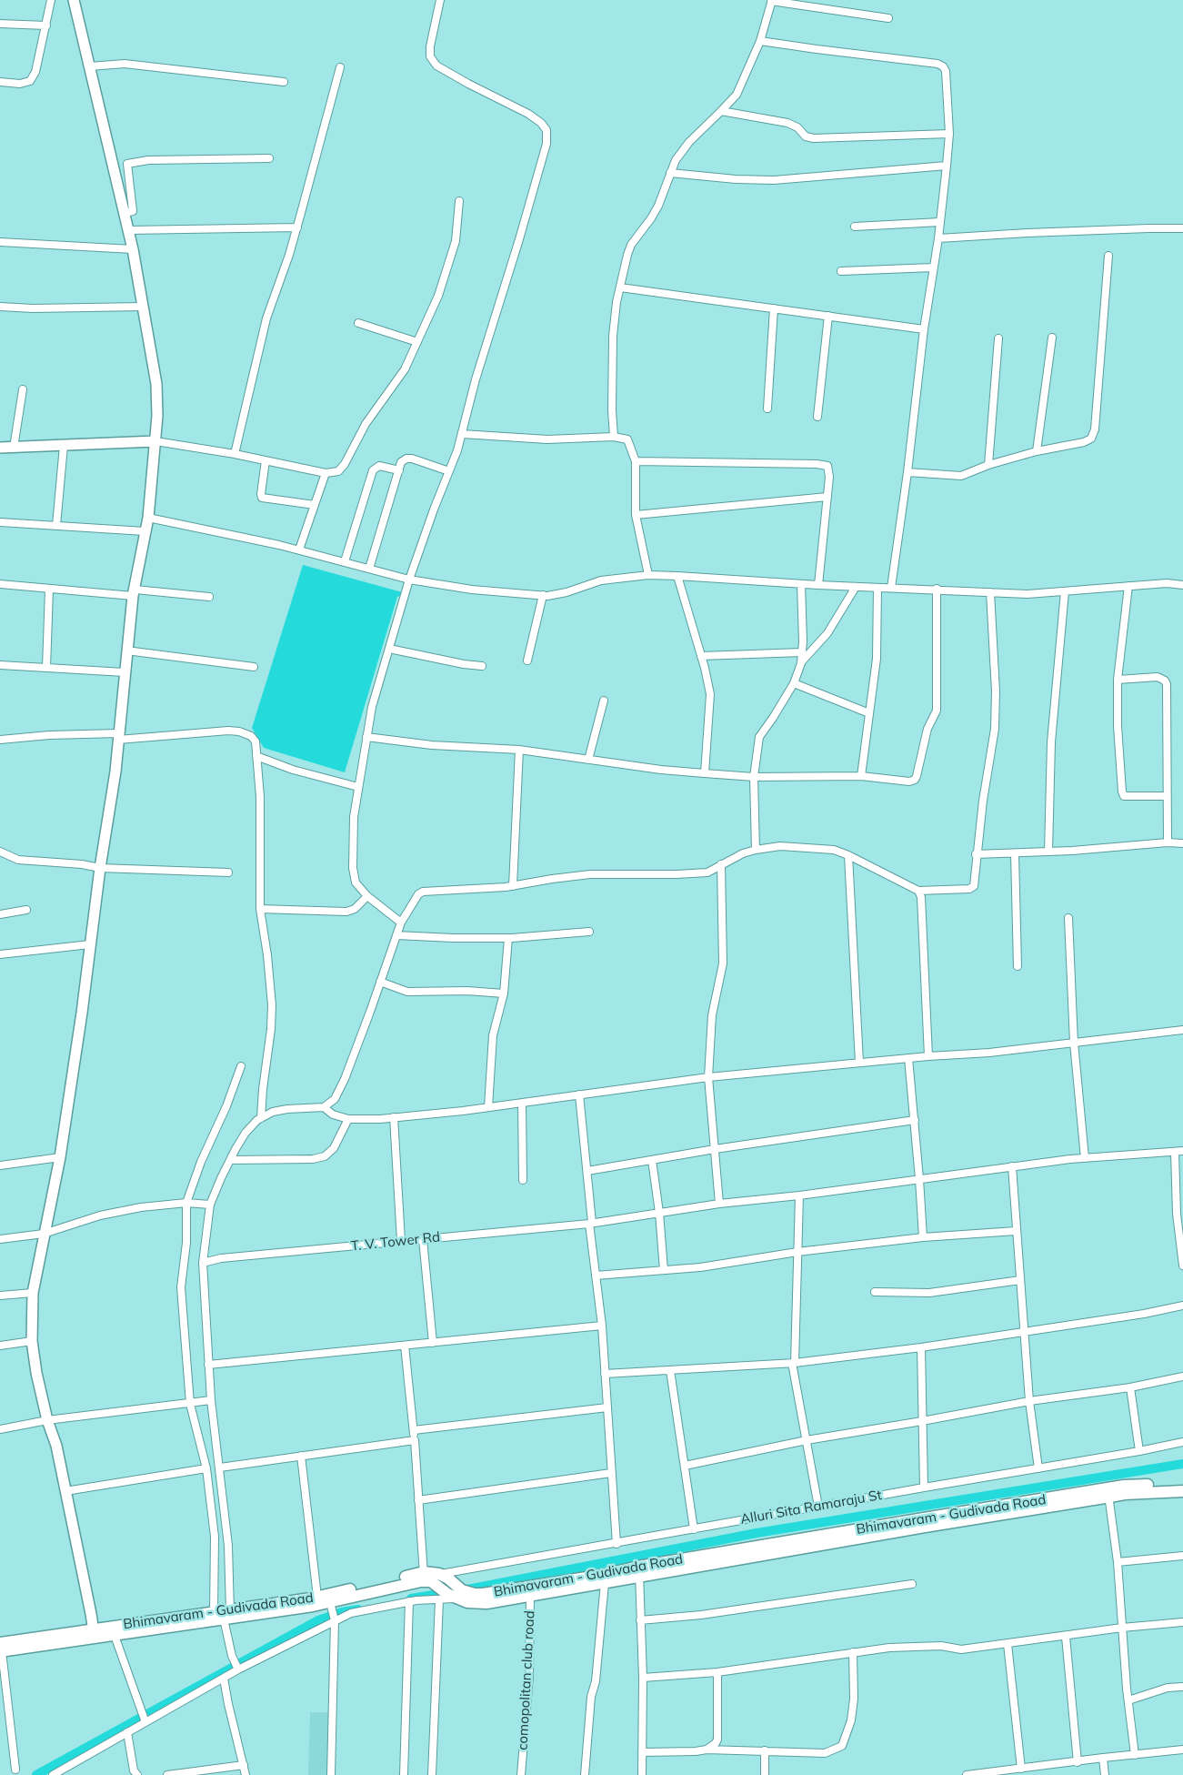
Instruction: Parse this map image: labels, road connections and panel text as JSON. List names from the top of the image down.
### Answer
{
  "streets": {
    "main road": ["Bhimavaram - Gudivada Road"],
    "street": ["T. V. Tower Rd", "Alluri Sita Ramaraju St", "comopolitan club road"]
  },
  "crossings": [
    ["Alluri Sita Ramaraju St", "Bhimavaram - Gudivada Road"],
    ["Bhimavaram - Gudivada Road", "comopolitan club road"]
  ]
}
